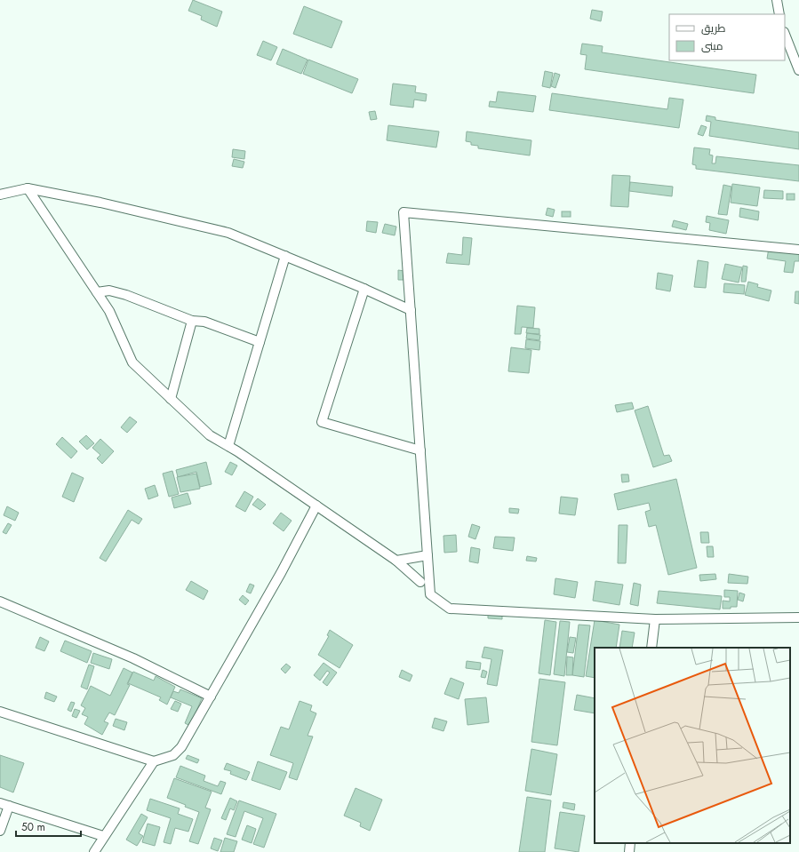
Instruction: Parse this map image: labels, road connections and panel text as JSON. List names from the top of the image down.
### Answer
{
  "legend": ["طريق", "مبنى"],
  "scale_bar": "50 m"
}
